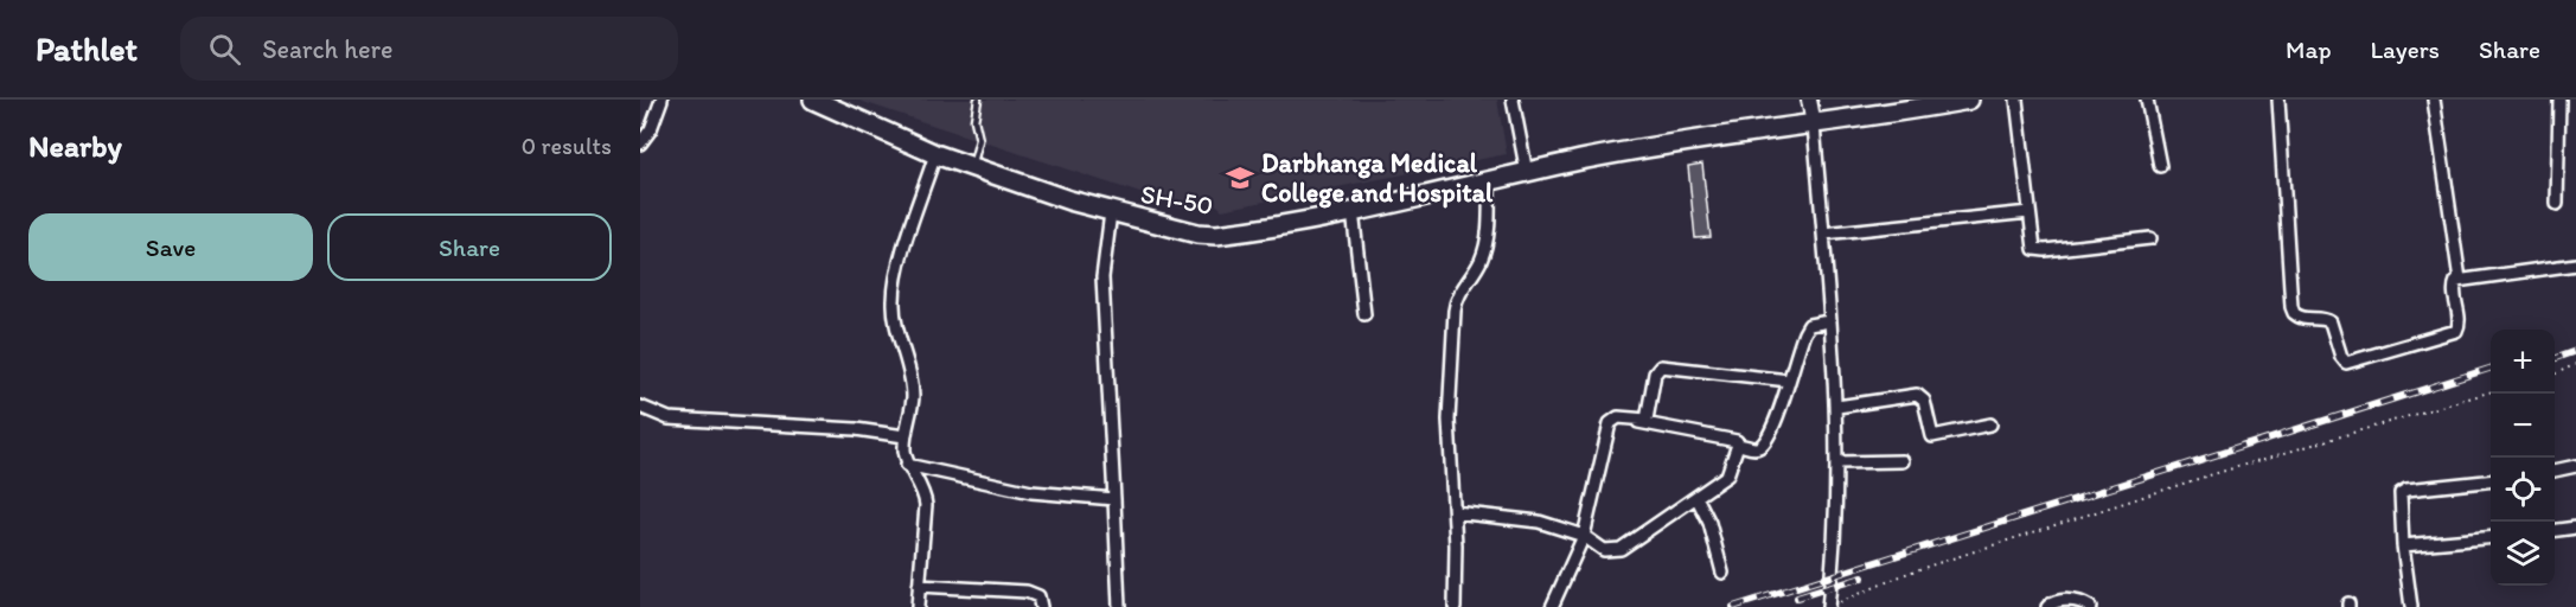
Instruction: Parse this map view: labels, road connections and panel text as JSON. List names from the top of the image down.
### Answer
{
  "streets": {
    "main road": ["SH-50"]
  },
  "places": {
    "school or university": ["Darbhanga Medical College and Hospital"]
  },
  "page": {
    "header": "Pathlet",
    "search": "Search here",
    "nav": ["Map", "Layers", "Share"],
    "heading": ["Nearby", "0 results"],
    "buttons": ["Save", "Share"],
    "map_buttons": ["+", "−"]
  }
}
